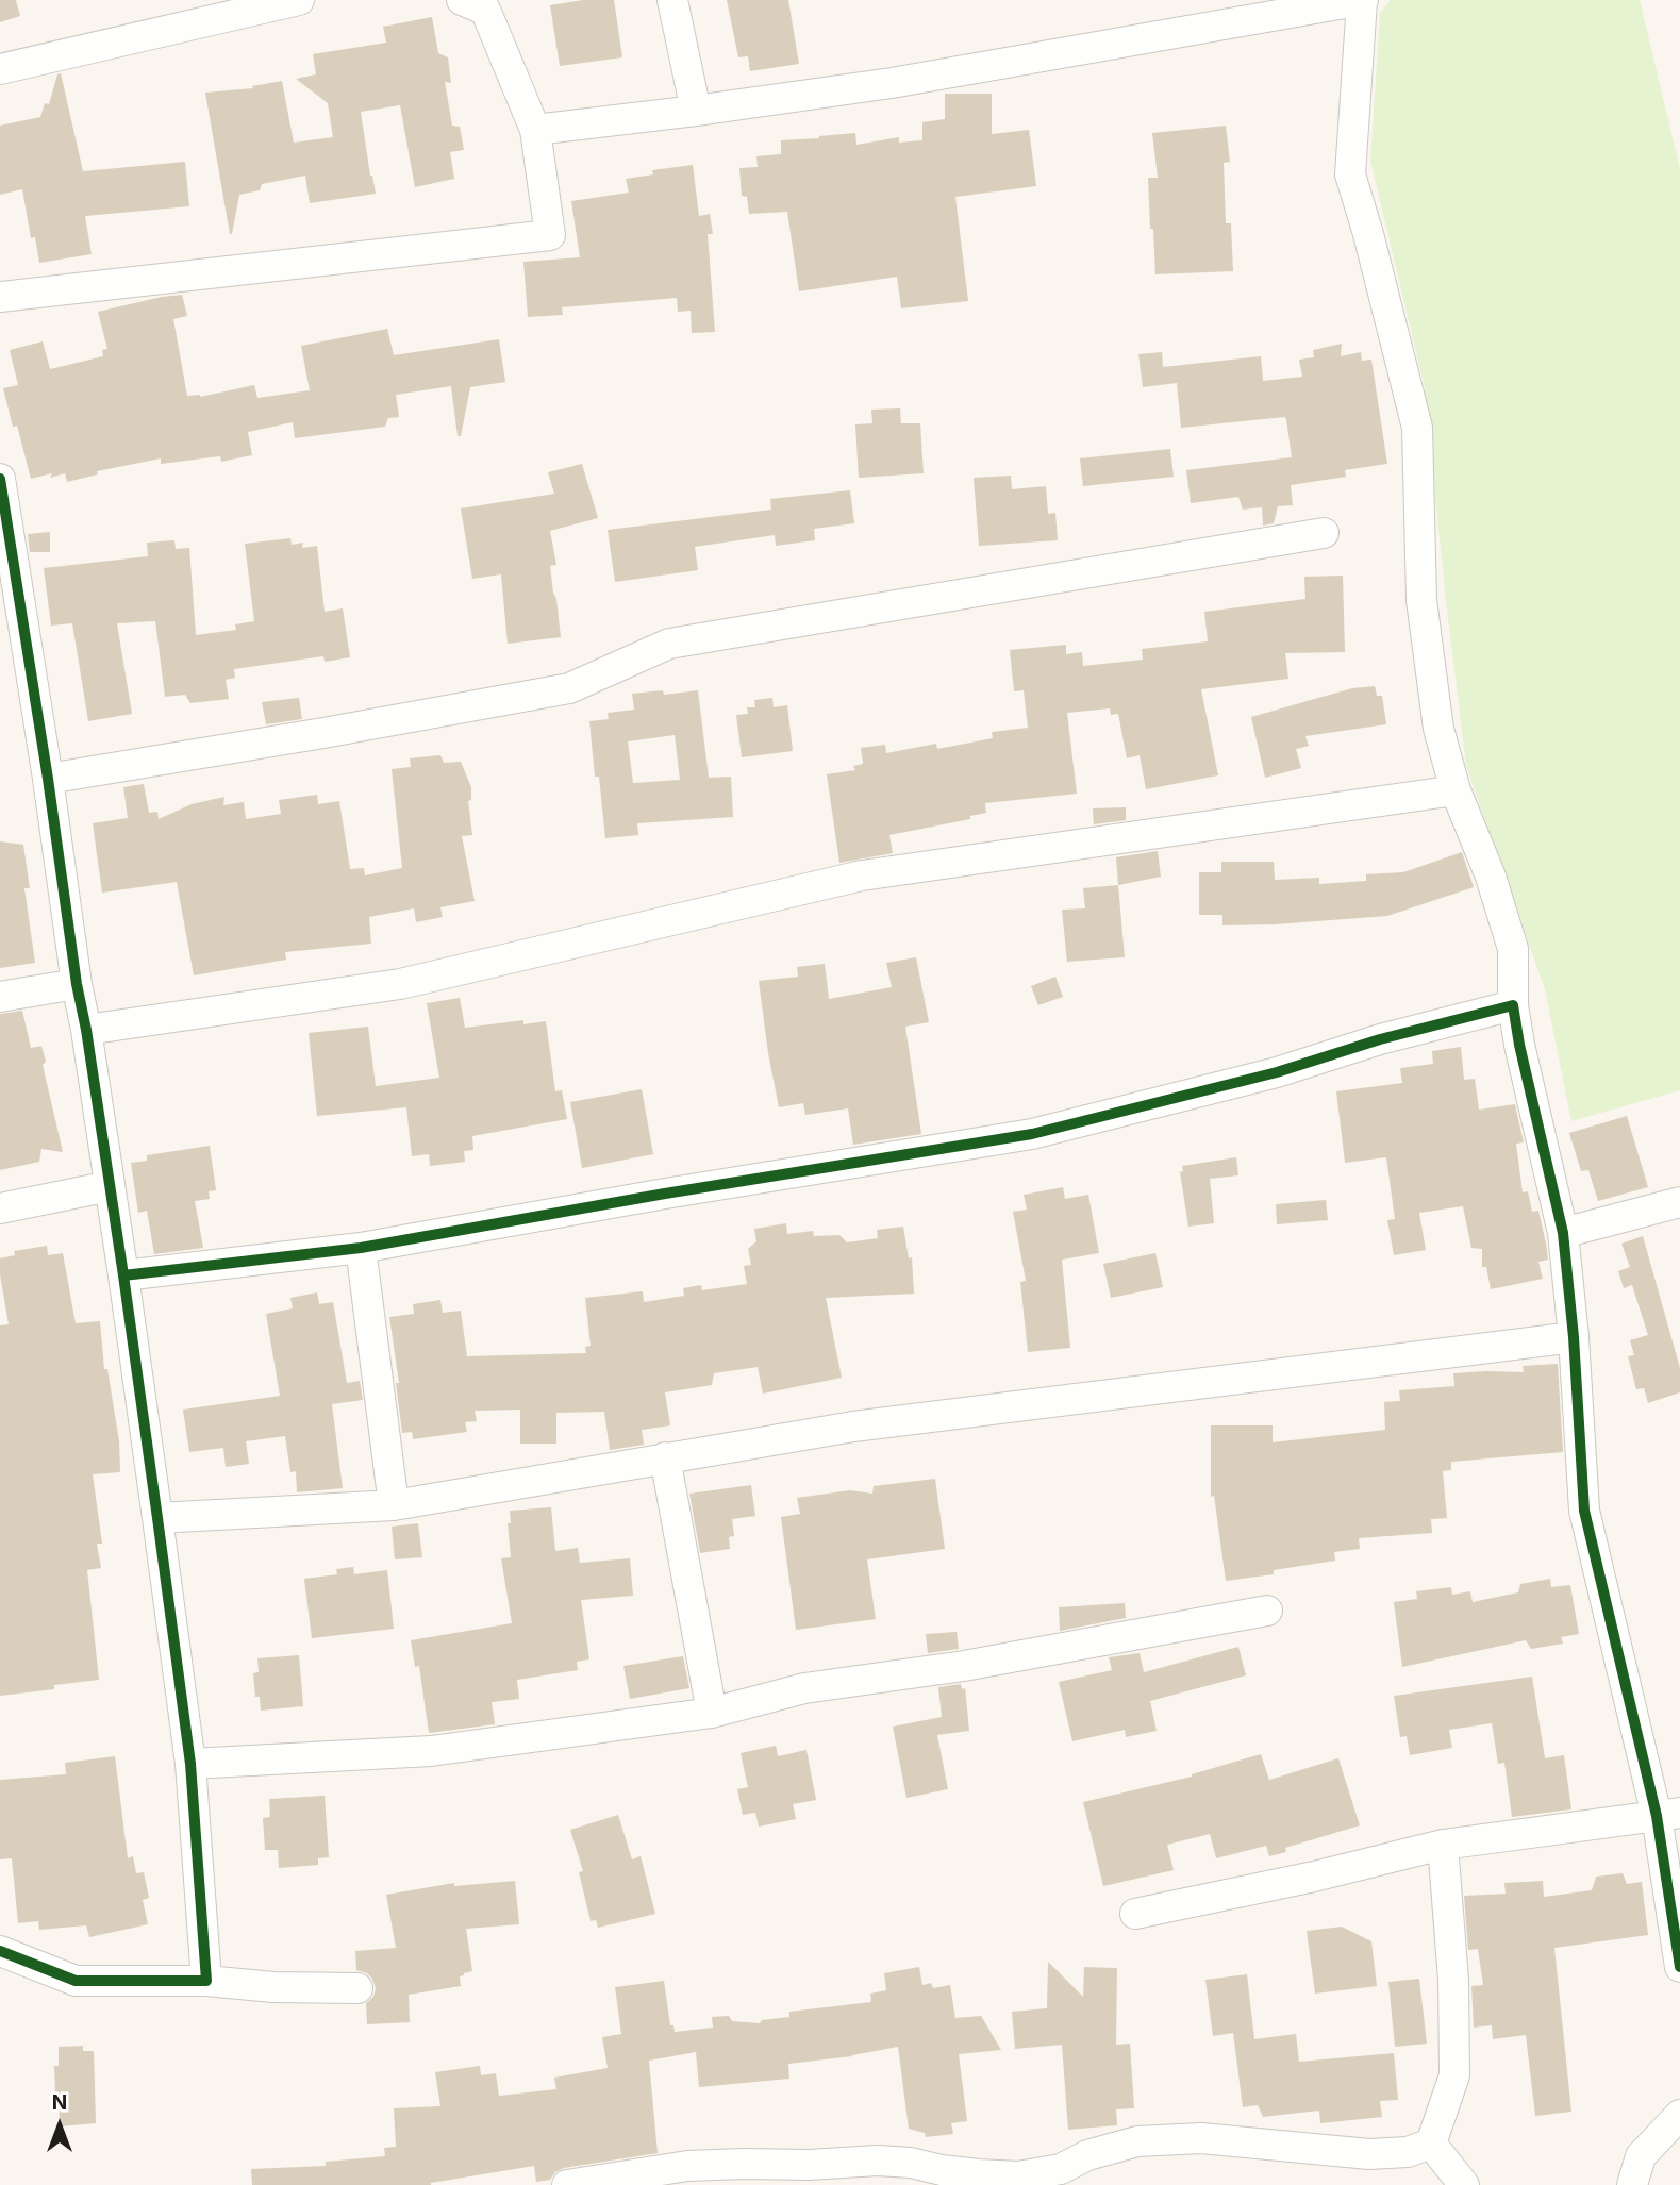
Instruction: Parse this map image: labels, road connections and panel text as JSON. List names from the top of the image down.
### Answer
{
  "north": "top"
}
